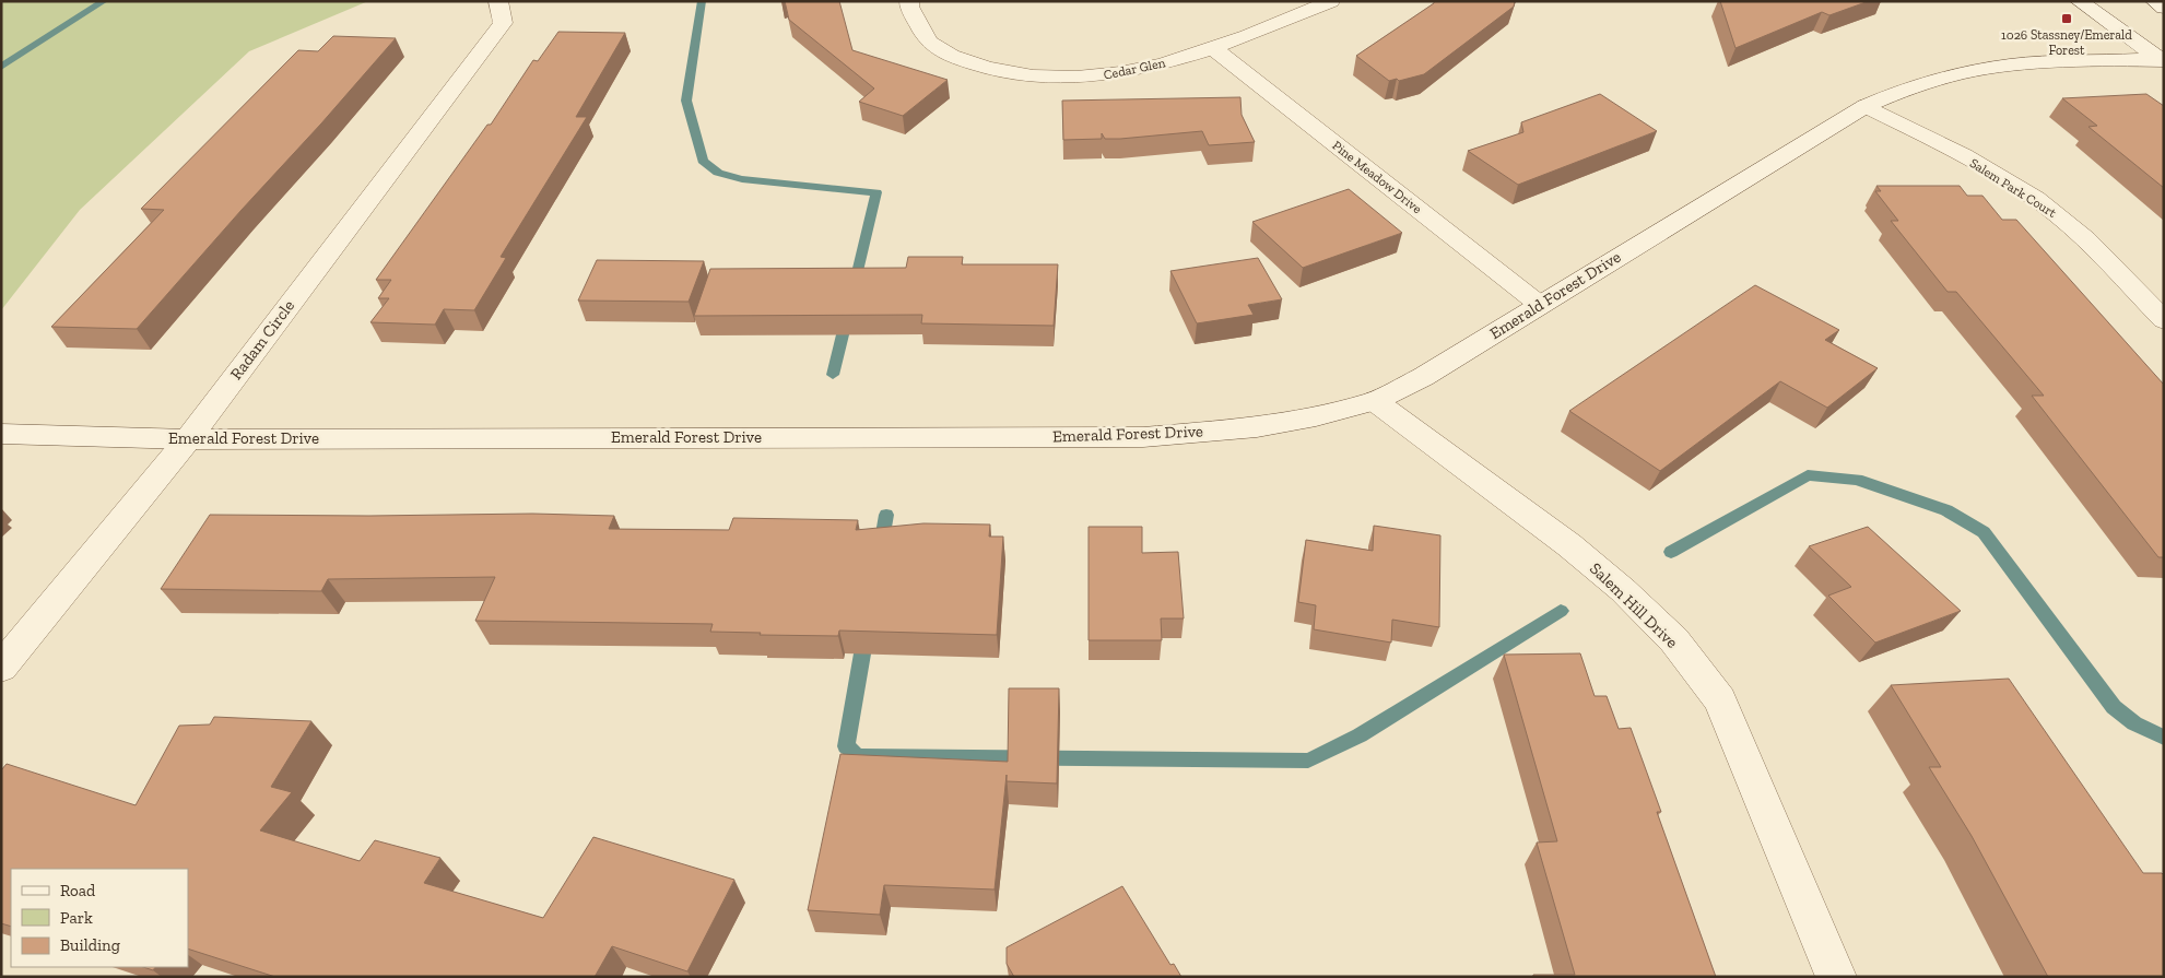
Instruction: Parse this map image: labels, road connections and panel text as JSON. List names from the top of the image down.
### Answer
{
  "streets": {
    "street": [
      "Cedar Glen",
      "Pine Meadow Drive",
      "Salem Park Court",
      "Emerald Forest Drive",
      "Radam Circle",
      "Salem Hill Drive"
    ]
  },
  "crossings": [
    ["Cedar Glen", "Pine Meadow Drive"],
    ["Pine Meadow Drive", "Emerald Forest Drive"],
    ["Salem Park Court", "Emerald Forest Drive"],
    ["Emerald Forest Drive", "Radam Circle"],
    ["Emerald Forest Drive", "Salem Hill Drive"]
  ],
  "places": {
    "transit": ["1026 Stassney/Emerald Forest"]
  },
  "legend": ["Road", "Park", "Building"]
}
